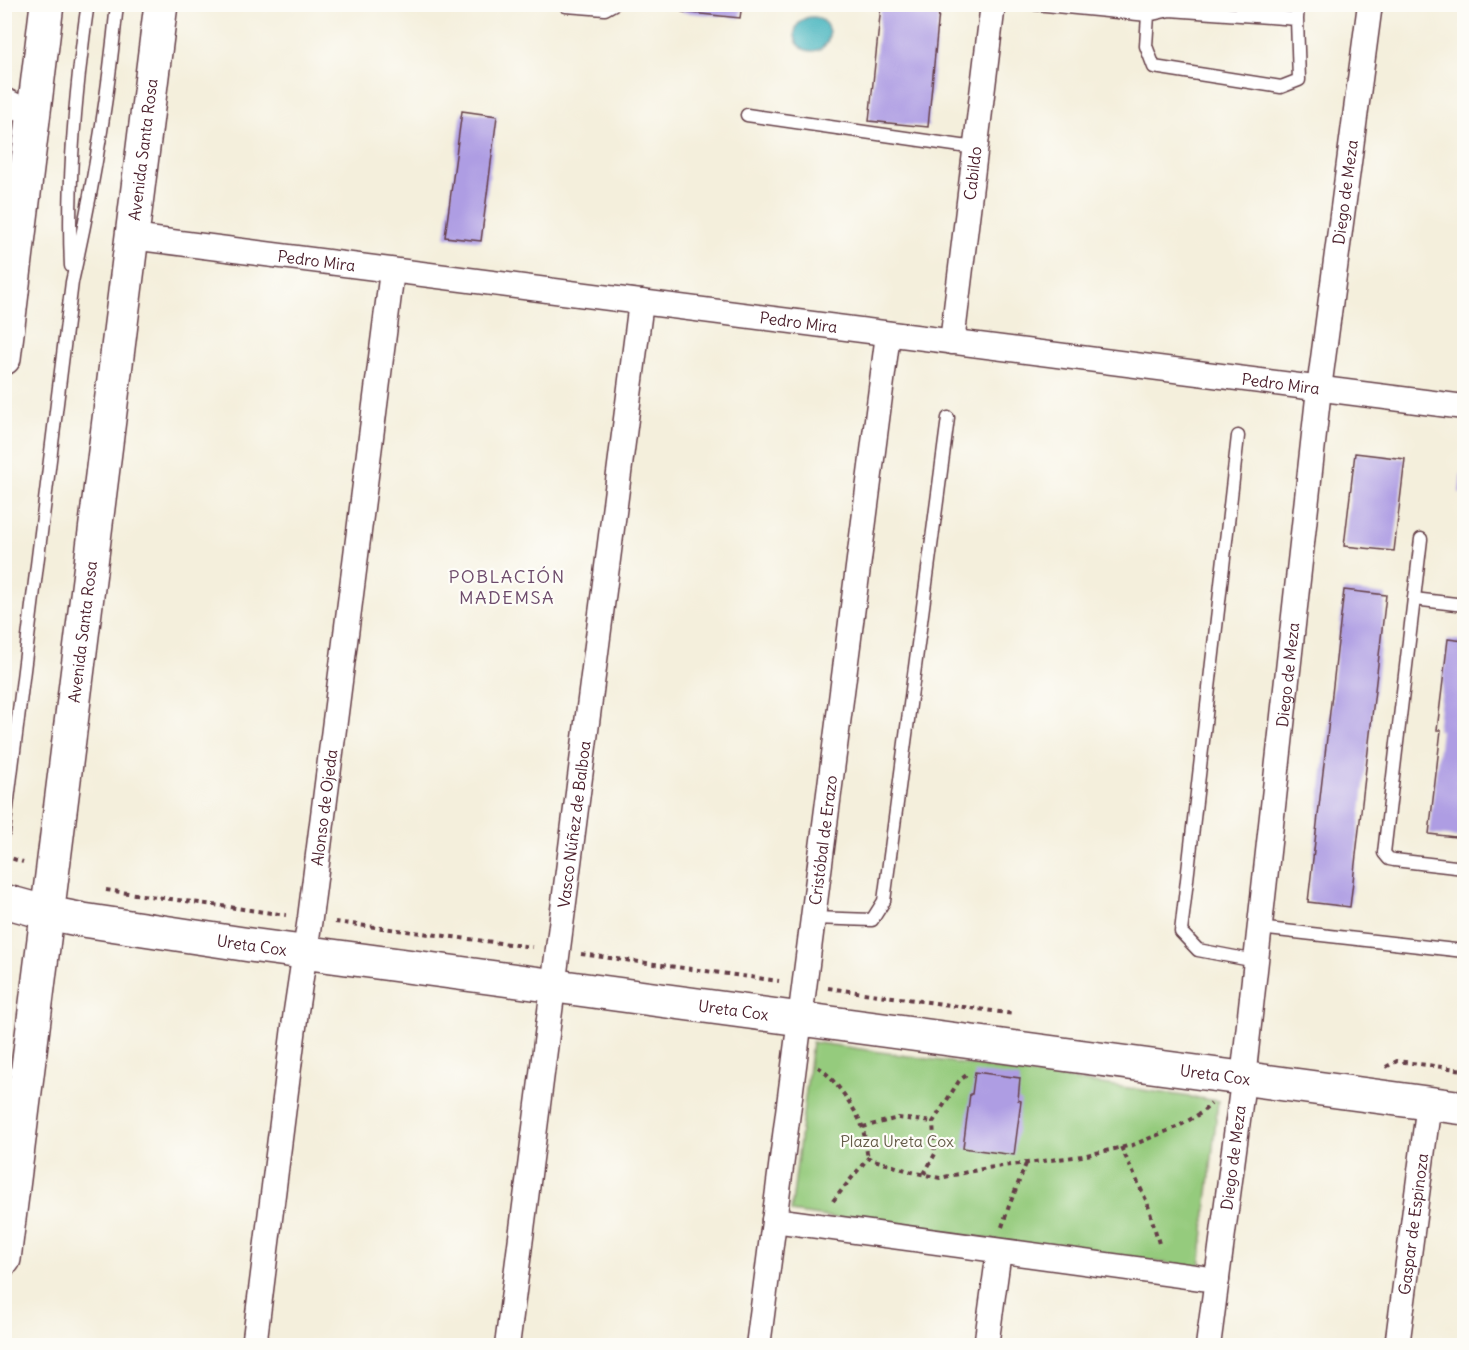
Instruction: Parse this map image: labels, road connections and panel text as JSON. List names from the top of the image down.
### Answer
{
  "streets": {
    "main road": ["Avenida Santa Rosa", "Ureta Cox"],
    "street": [
      "Cabildo",
      "Diego de Meza",
      "Pedro Mira",
      "Alonso de Ojeda",
      "Vasco Núñez de Balboa",
      "Cristóbal de Erazo",
      "Gaspar de Espinoza"
    ]
  },
  "crossings": [
    ["Avenida Santa Rosa", "Pedro Mira"],
    ["Avenida Santa Rosa", "Ureta Cox"],
    ["Cabildo", "Pedro Mira"],
    ["Diego de Meza", "Pedro Mira"],
    ["Diego de Meza", "Ureta Cox"],
    ["Pedro Mira", "Alonso de Ojeda"],
    ["Pedro Mira", "Vasco Núñez de Balboa"],
    ["Pedro Mira", "Cristóbal de Erazo"],
    ["Alonso de Ojeda", "Ureta Cox"],
    ["Vasco Núñez de Balboa", "Ureta Cox"],
    ["Cristóbal de Erazo", "Ureta Cox"],
    ["Ureta Cox", "Gaspar de Espinoza"]
  ],
  "districts": ["POBLACIÓN MADEMSA"],
  "parks": ["Plaza Ureta Cox"]
}
